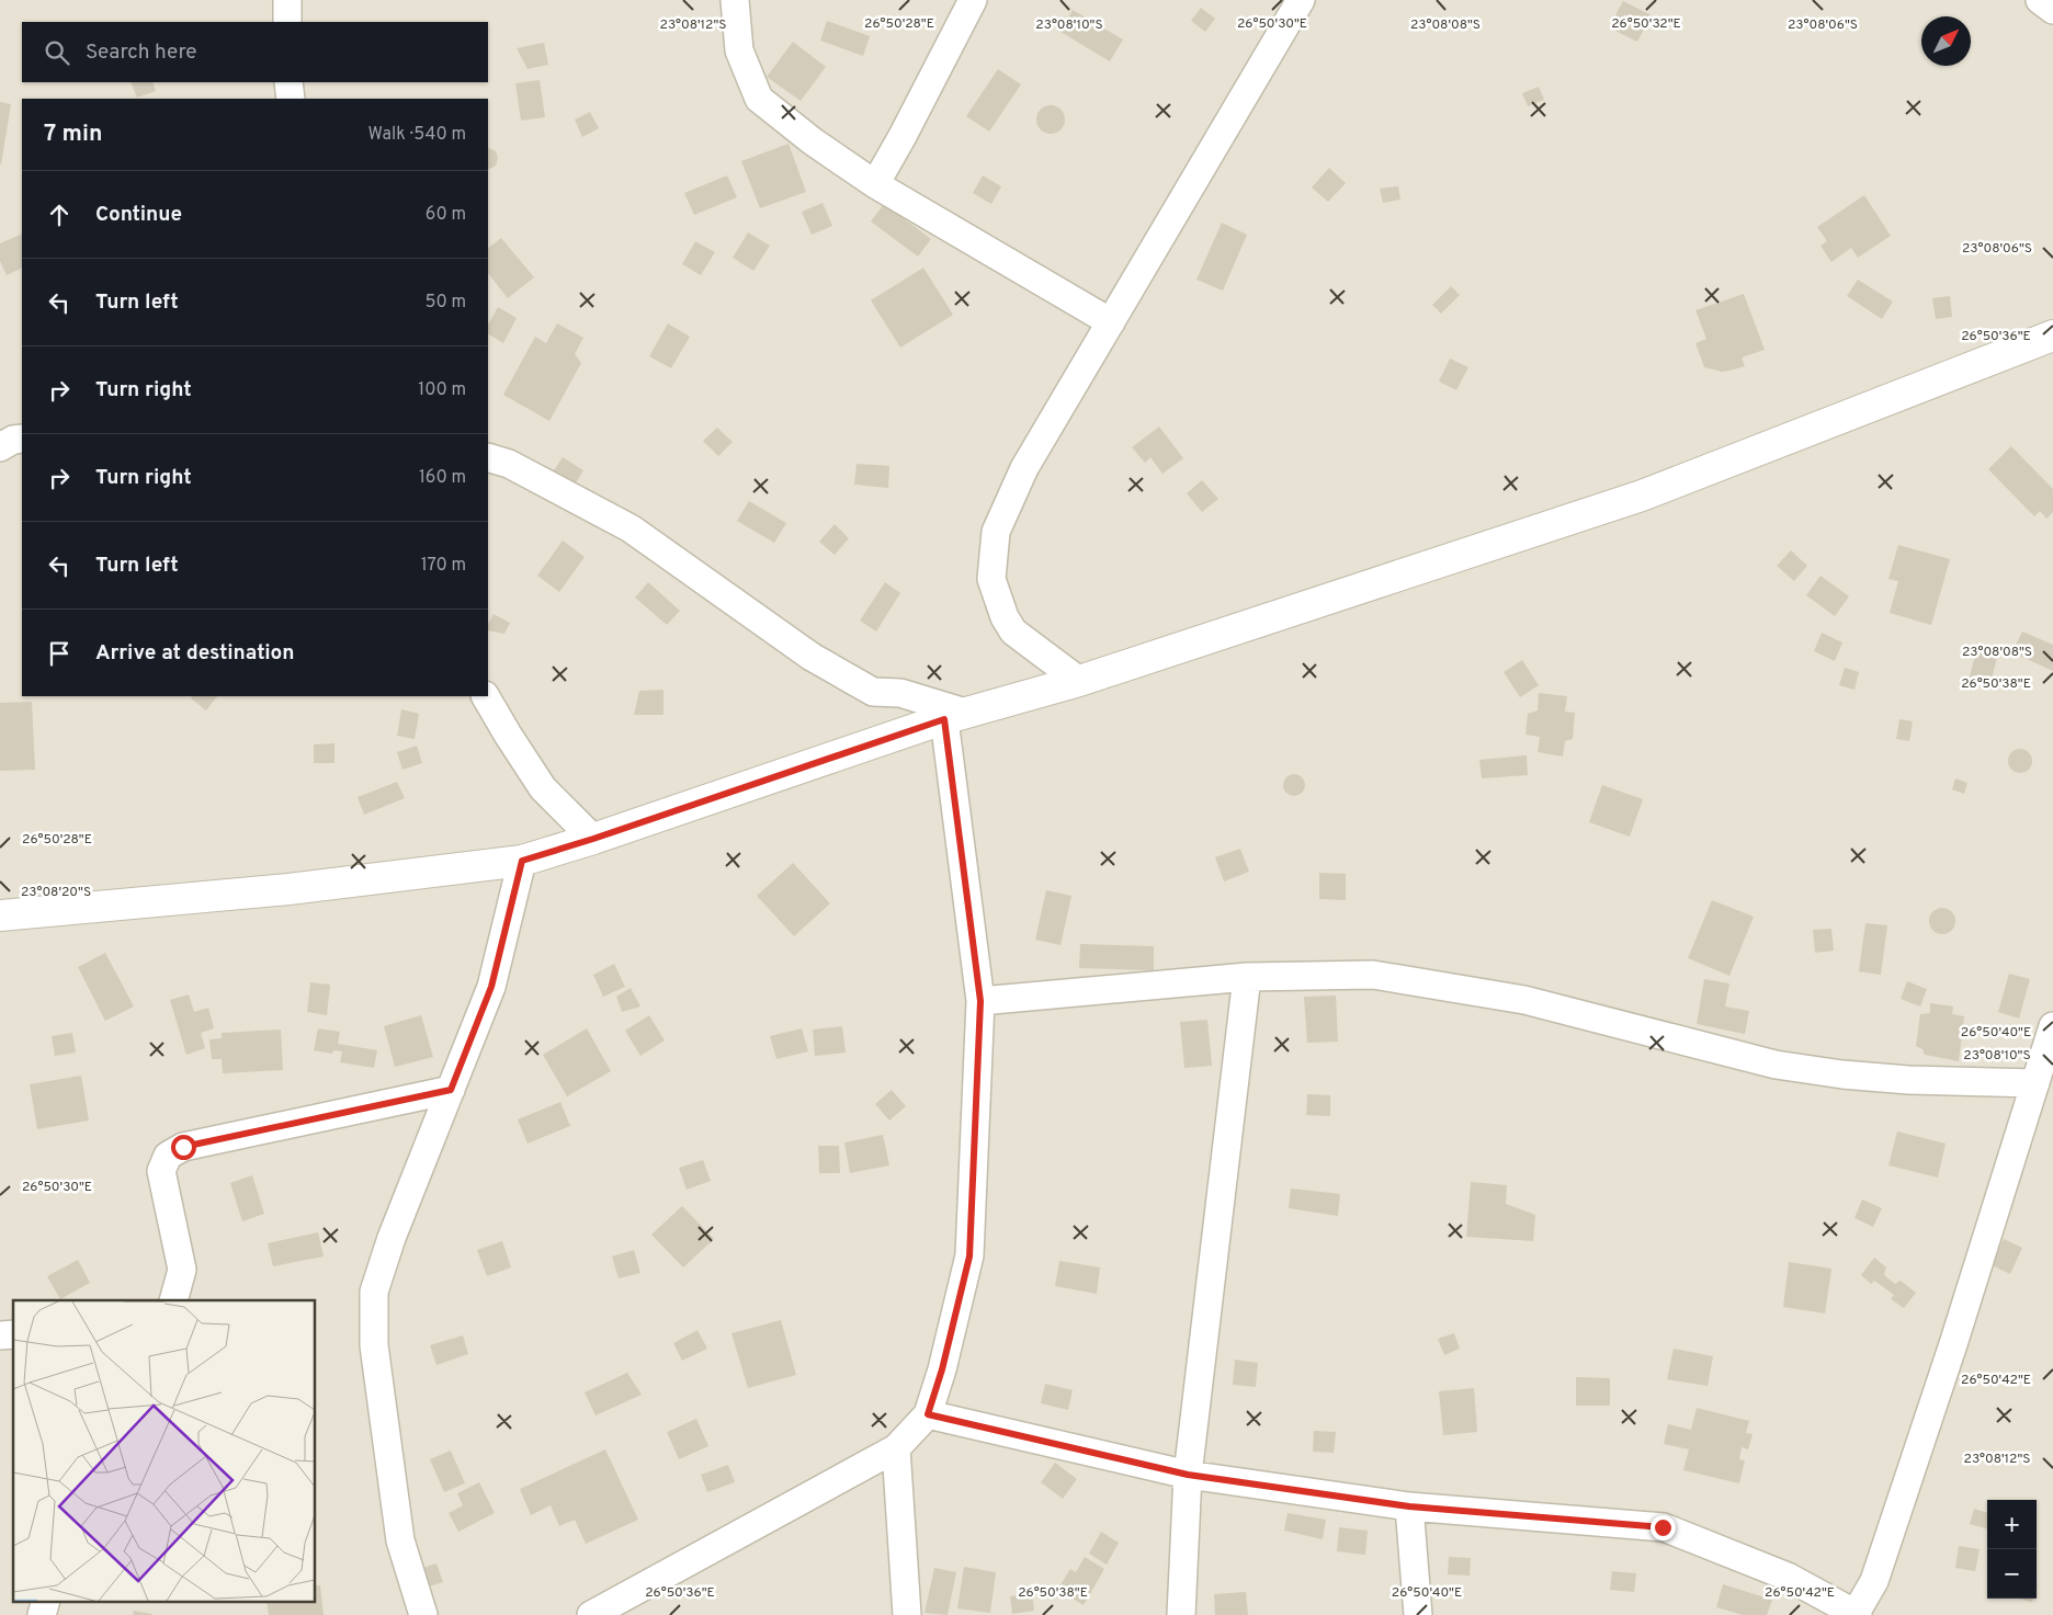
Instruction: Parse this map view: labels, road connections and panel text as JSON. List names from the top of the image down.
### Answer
{
  "north": "top right",
  "page": {
    "search": "Search here",
    "heading": ["7 min", "Walk · 540 m"],
    "list": [
      ["Continue", "60 m"],
      ["Turn left", "50 m"],
      ["Turn right", "100 m"],
      ["Turn right", "160 m"],
      ["Turn left", "170 m"],
      "Arrive at destination"
    ],
    "map_buttons": ["+", "−"]
  },
  "coordinates": [
    "26°50'28\"E",
    "26°50'30\"E",
    "26°50'32\"E",
    "23°08'12\"S",
    "23°08'10\"S",
    "23°08'08\"S",
    "23°08'06\"S",
    "26°50'36\"E",
    "26°50'38\"E",
    "23°08'20\"S",
    "26°50'40\"E",
    "26°50'42\"E"
  ]
}
